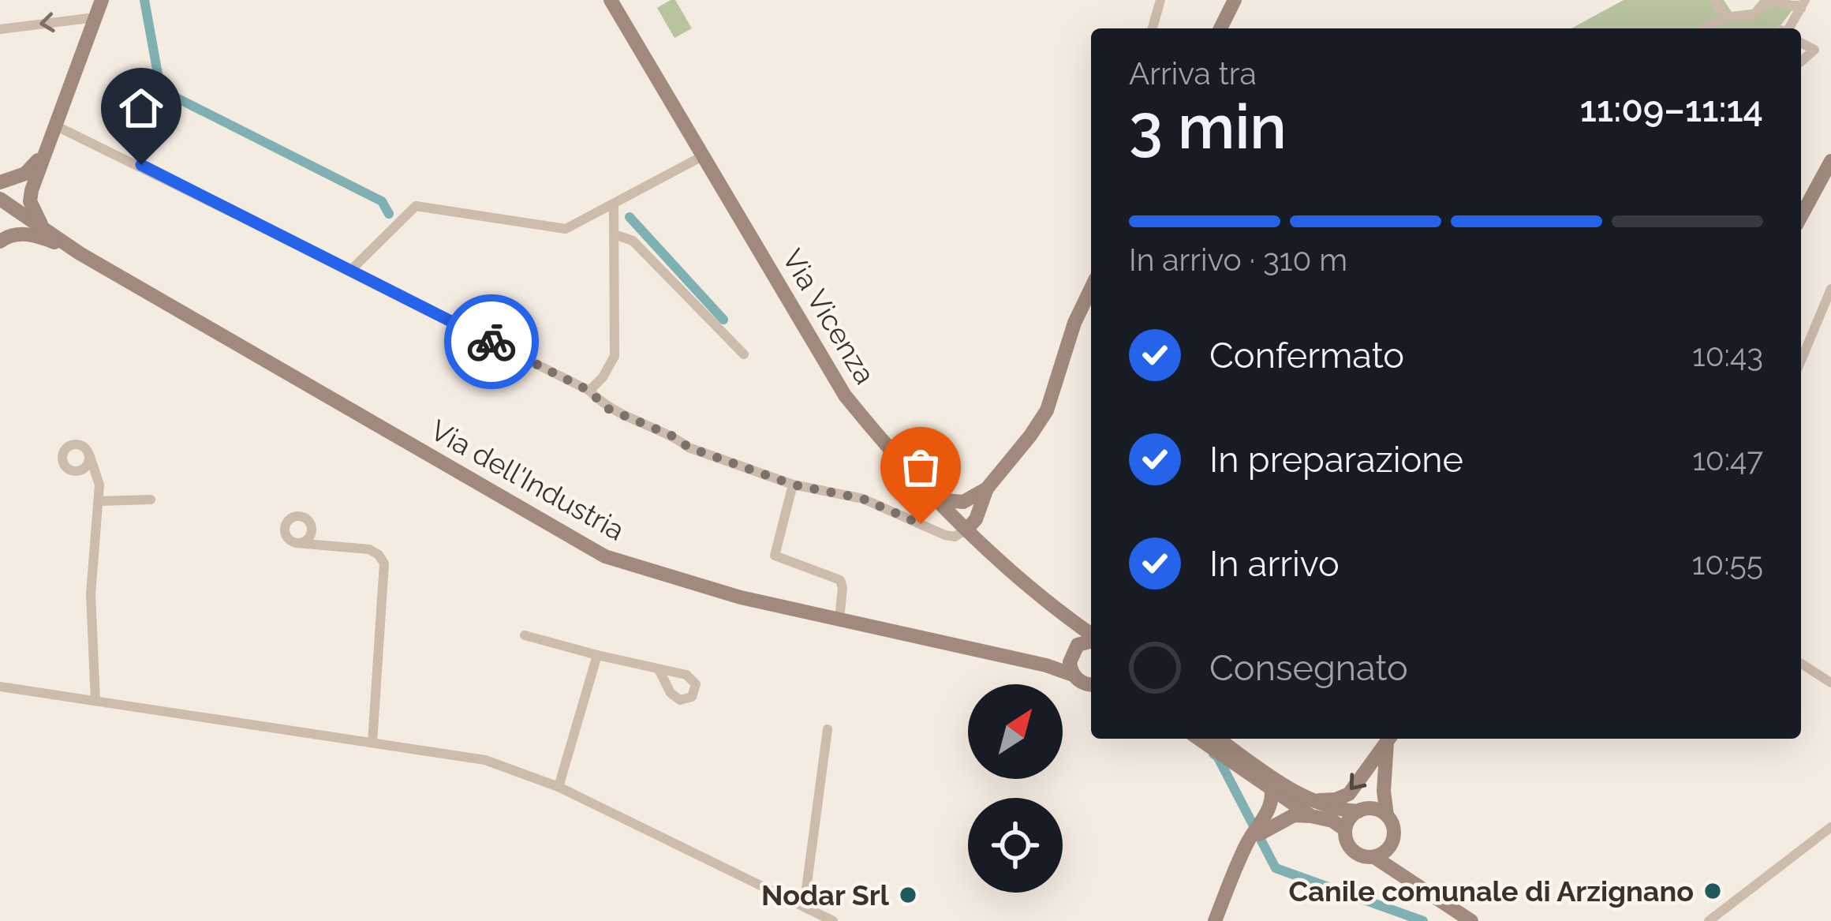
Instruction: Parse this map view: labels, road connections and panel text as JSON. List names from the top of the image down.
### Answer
{
  "streets": {
    "main road": ["Via Vicenza", "Via dell'Industria"]
  },
  "places": ["Canile comunale di Arzignano", "Nodar Srl"],
  "north": "top right",
  "page": {
    "heading": ["3 min", "Arriva tra", "11:09–11:14"],
    "bar": "In arrivo · 310 m",
    "list": [
      ["Confermato", "10:43"],
      ["In preparazione", "10:47"],
      ["In arrivo", "10:55"],
      "Consegnato"
    ]
  }
}
